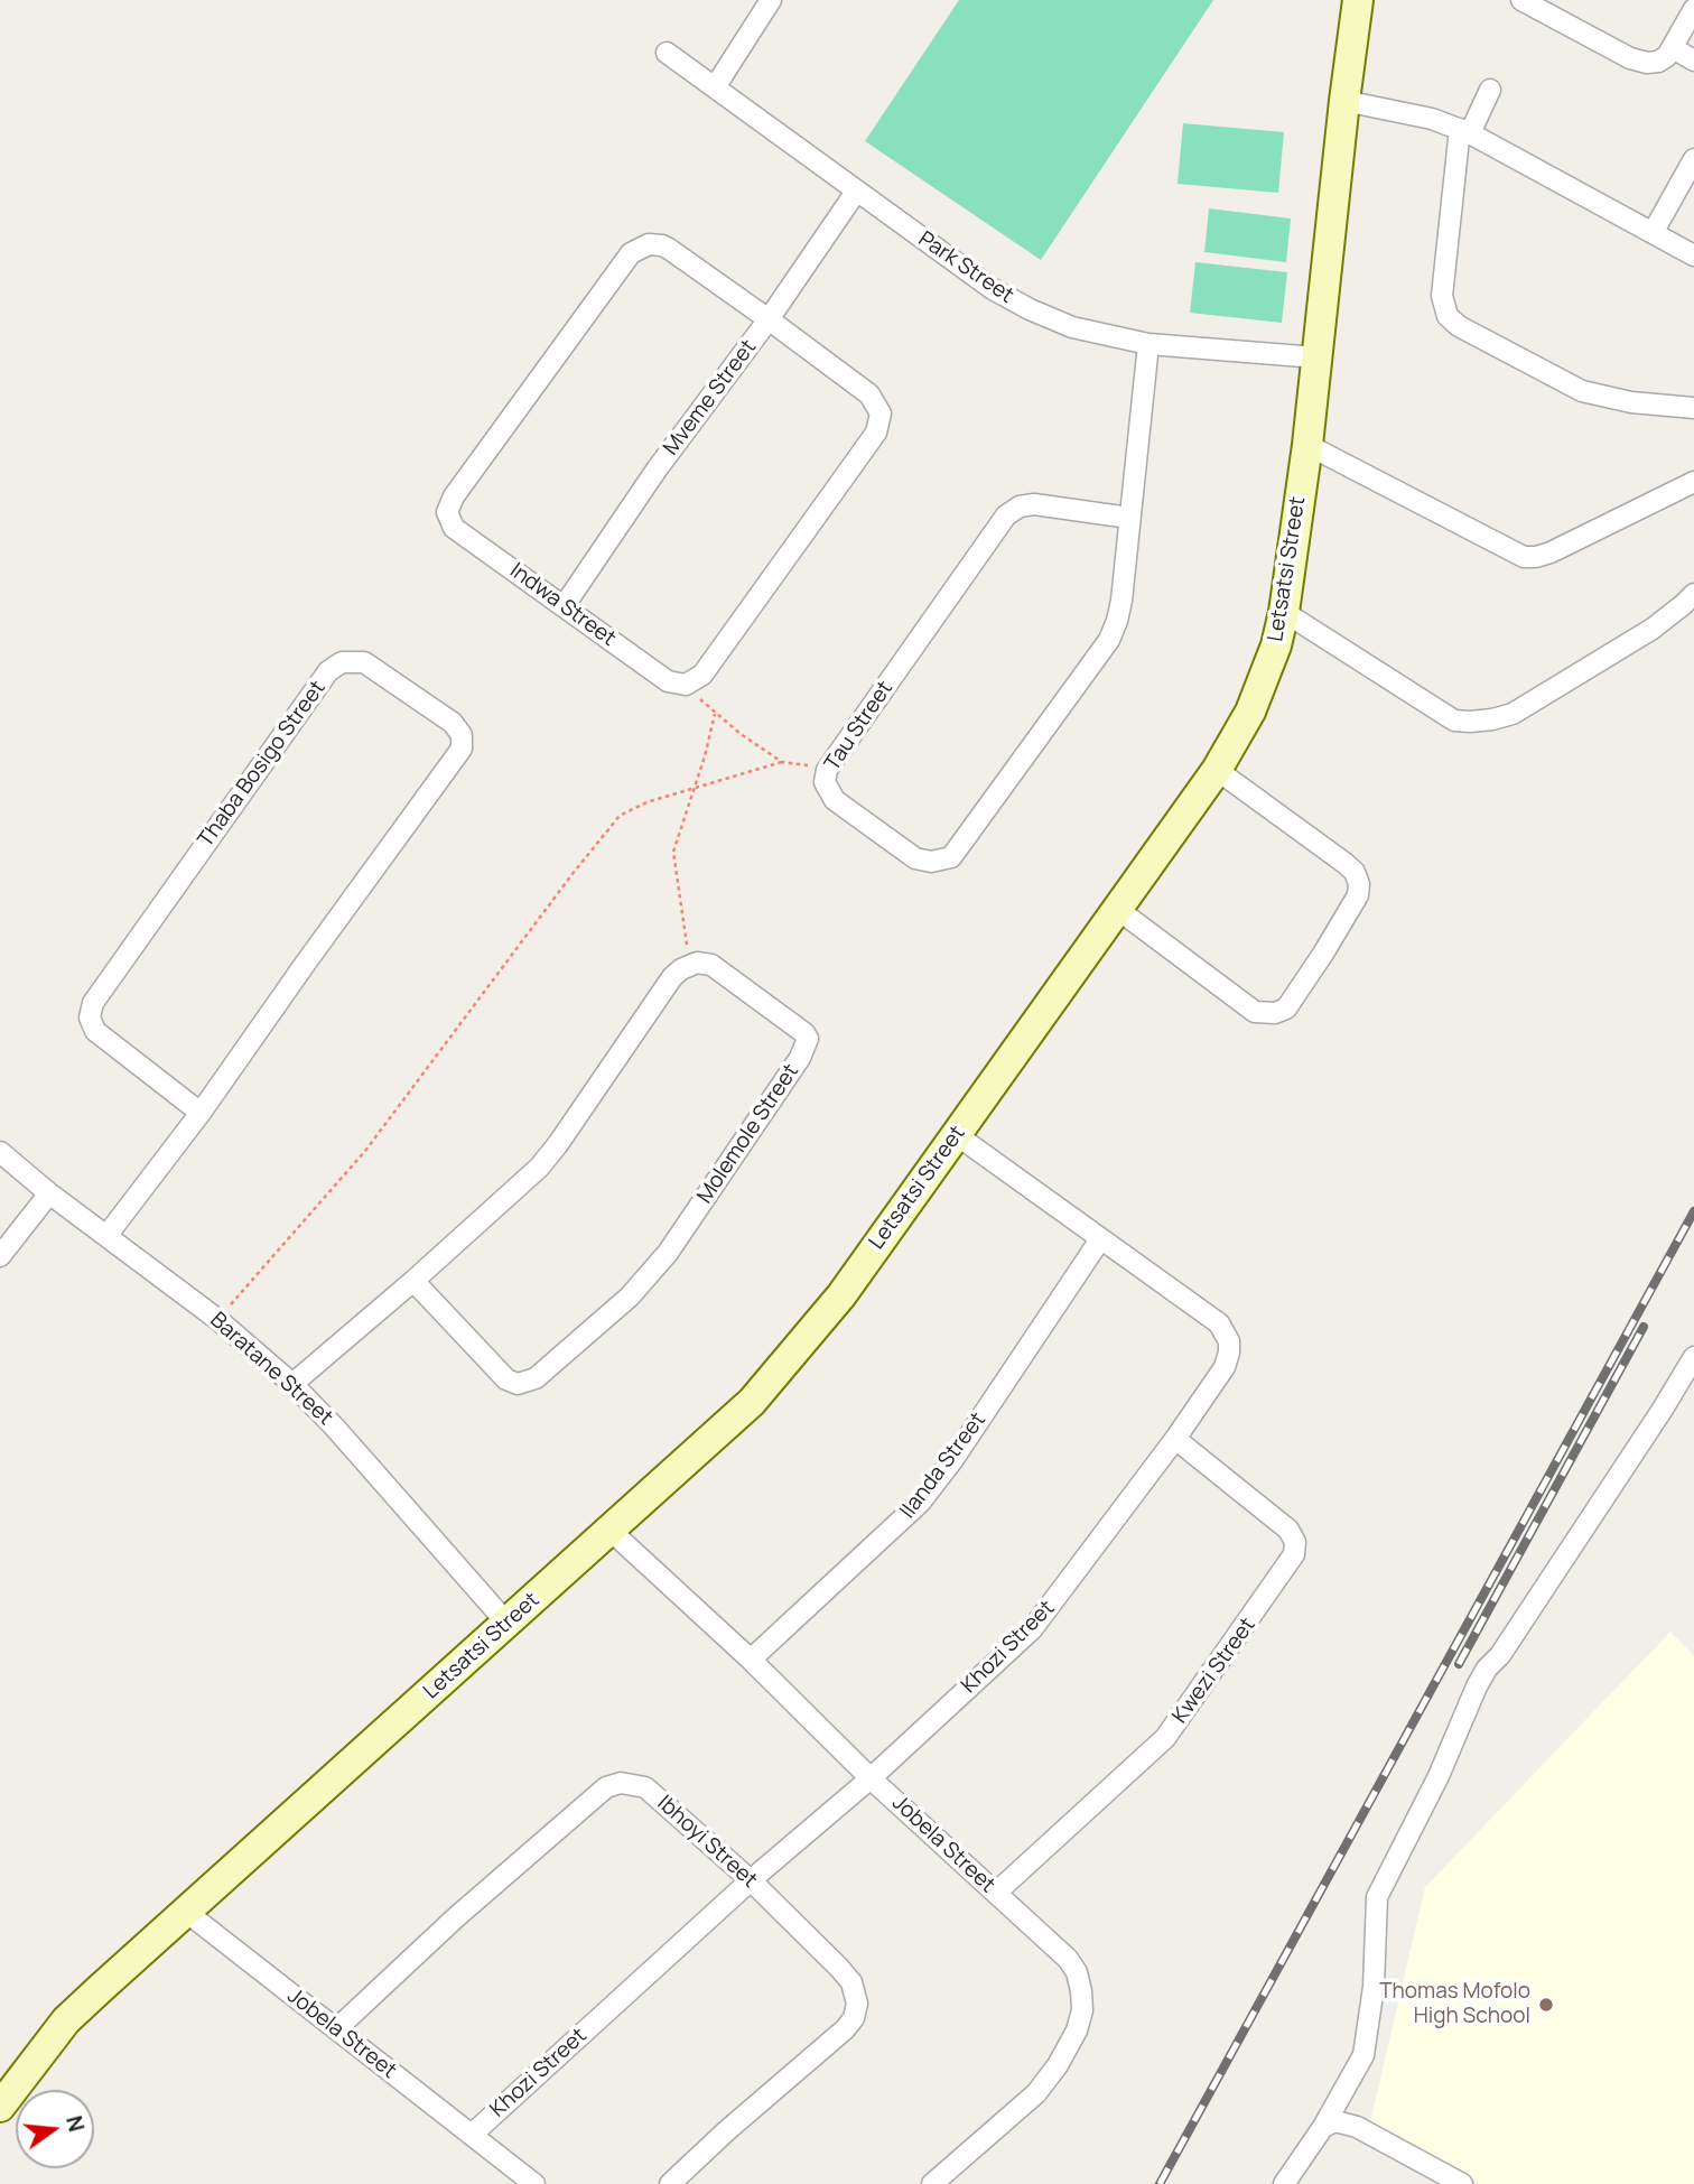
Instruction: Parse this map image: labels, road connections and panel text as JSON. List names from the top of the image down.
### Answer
{
  "streets": {
    "street": [
      "Park Street",
      "Mveme Street",
      "Letsatsi Street",
      "Indwa Street",
      "Tau Street",
      "Thaba Bosigo Street",
      "Molemole Street",
      "Baratane Street",
      "Ilanda Street",
      "Khozi Street",
      "Kwezi Street",
      "Ibhoyi Street",
      "Jobela Street"
    ]
  },
  "crossings": [
    ["Park Street", "Mveme Street"],
    ["Park Street", "Letsatsi Street"],
    ["Park Street", "Tau Street"],
    ["Mveme Street", "Indwa Street"],
    ["Letsatsi Street", "Baratane Street"],
    ["Letsatsi Street", "Khozi Street"],
    ["Letsatsi Street", "Jobela Street"],
    ["Thaba Bosigo Street", "Baratane Street"],
    ["Ilanda Street", "Khozi Street"],
    ["Ilanda Street", "Jobela Street"],
    ["Khozi Street", "Kwezi Street"],
    ["Khozi Street", "Ibhoyi Street"],
    ["Khozi Street", "Jobela Street"],
    ["Kwezi Street", "Jobela Street"],
    ["Ibhoyi Street", "Jobela Street"]
  ],
  "places": ["Thomas Mofolo High School"],
  "north": "right"
}
